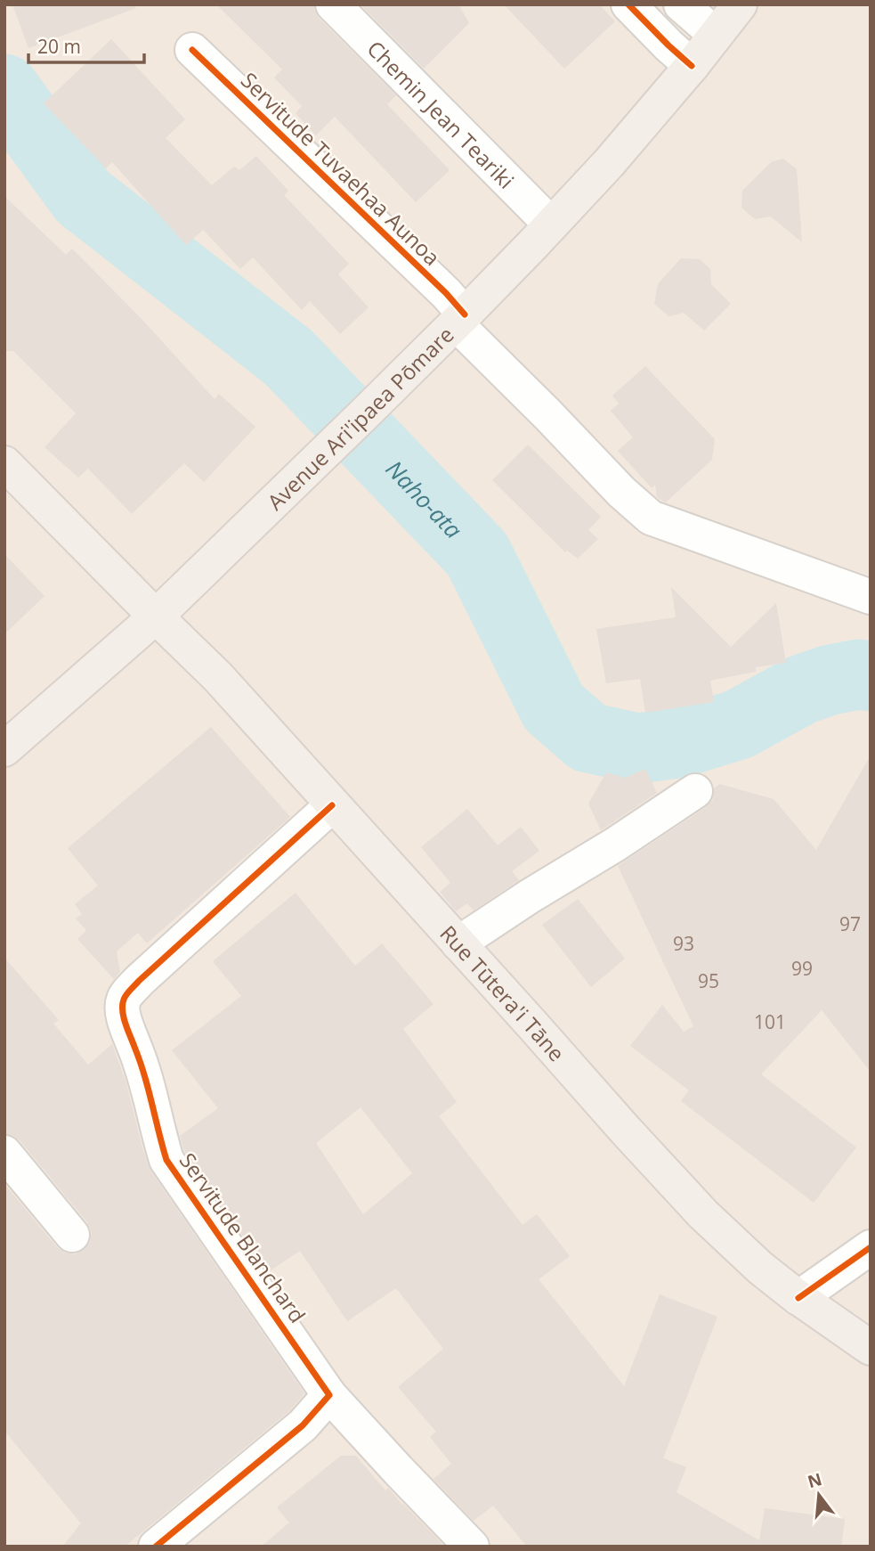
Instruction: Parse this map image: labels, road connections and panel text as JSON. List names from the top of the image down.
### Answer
{
  "streets": {
    "main road": ["Avenue Ari'ipaea Pōmare", "Rue Tūtera'i Tāne"],
    "street": ["Chemin Jean Teariki", "Servitude Tuvaehaa Aunoa", "Servitude Blanchard"]
  },
  "crossings": [
    ["Chemin Jean Teariki", "Avenue Ari'ipaea Pōmare"],
    ["Servitude Tuvaehaa Aunoa", "Avenue Ari'ipaea Pōmare"],
    ["Avenue Ari'ipaea Pōmare", "Rue Tūtera'i Tāne"],
    ["Rue Tūtera'i Tāne", "Servitude Blanchard"]
  ],
  "water": ["Naho-ata"],
  "house_numbers": [
    "97",
    "93",
    "99",
    "95",
    "101"
  ],
  "scale_bar": "20 m",
  "north": "top"
}
